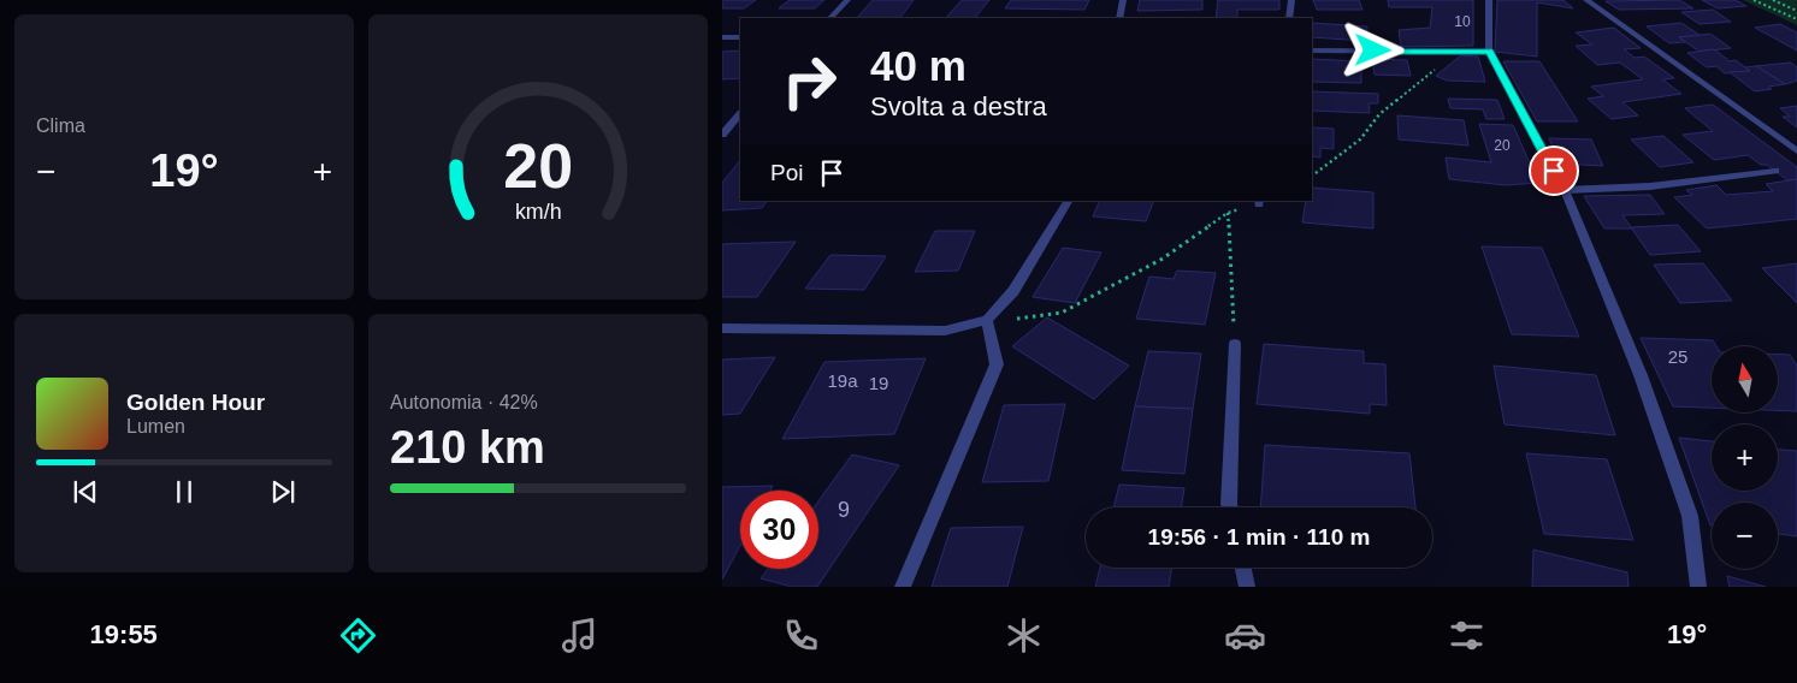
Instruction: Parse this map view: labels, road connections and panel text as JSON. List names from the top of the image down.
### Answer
{
  "house_numbers": [
    "10",
    "20",
    "25",
    "19a",
    "19",
    "9"
  ],
  "north": "top",
  "page": {
    "tile": [
      "Clima",
      ["Autonomia · 42%", "210 km"]
    ],
    "turn": ["40 m", "Svolta a destra"],
    "then": "Poi",
    "heat": ["−", "19°", "+"],
    "map_buttons": ["+", "−"],
    "song": ["Golden Hour", "Lumen"],
    "limit": "30",
    "trip": "19:56 · 1 min · 110 m",
    "tabs": ["19:55", "19°"],
    "gauge": ["20", "km/h"]
  }
}
